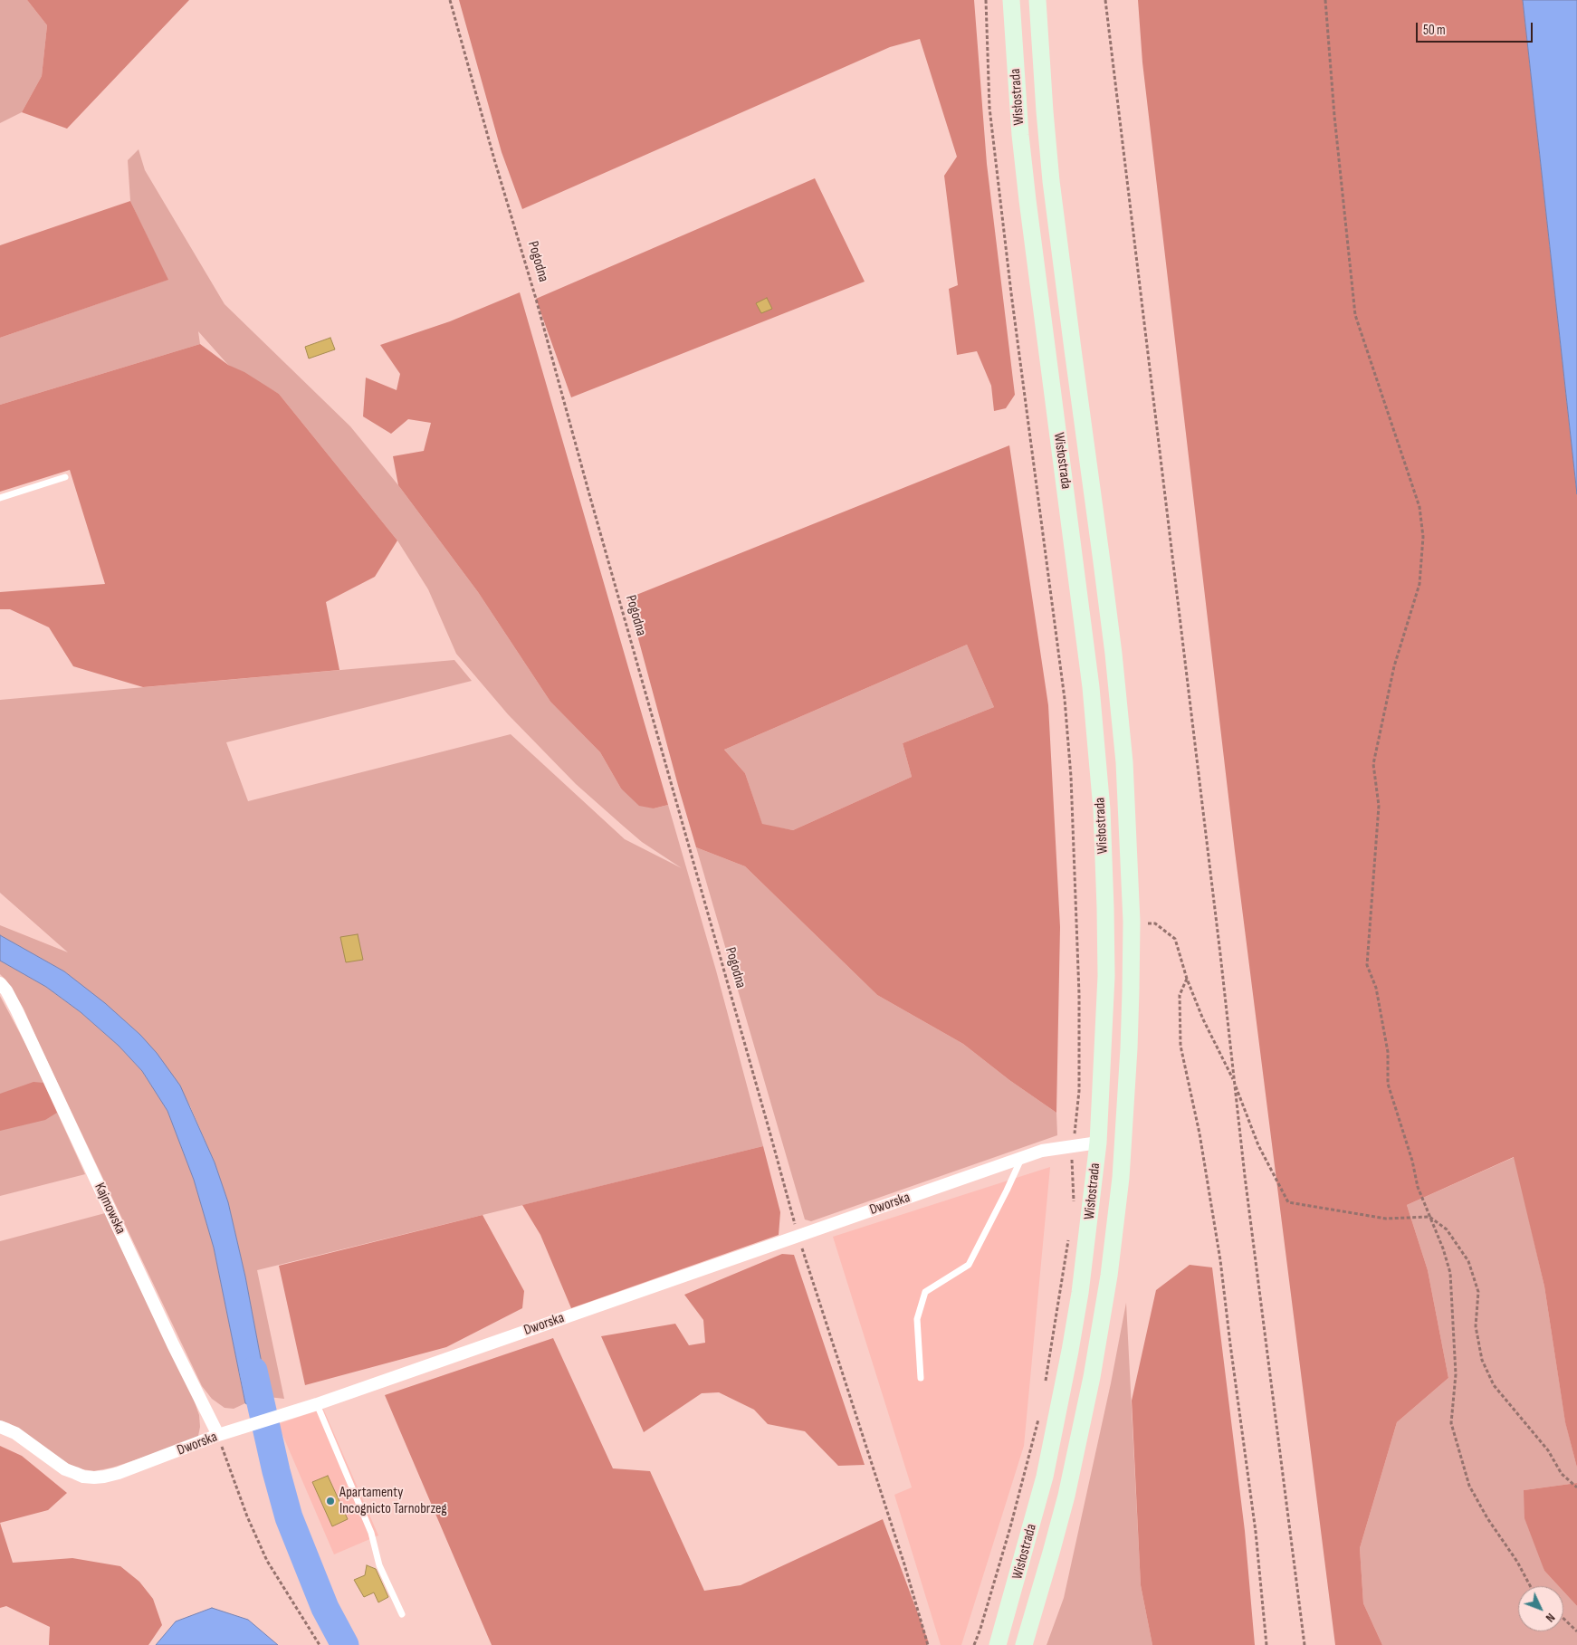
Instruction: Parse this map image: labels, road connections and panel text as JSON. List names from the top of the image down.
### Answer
{
  "streets": {
    "main road": ["Wisłostrada"],
    "street": ["Dworska", "Kajmowska"],
    "path": ["Pogodna"]
  },
  "crossings": [
    ["Wisłostrada", "Dworska"],
    ["Pogodna", "Dworska"],
    ["Dworska", "Kajmowska"]
  ],
  "places": ["Apartamenty Incognicto Tarnobrzeg"],
  "scale_bar": "50 m",
  "north": "bottom right"
}
